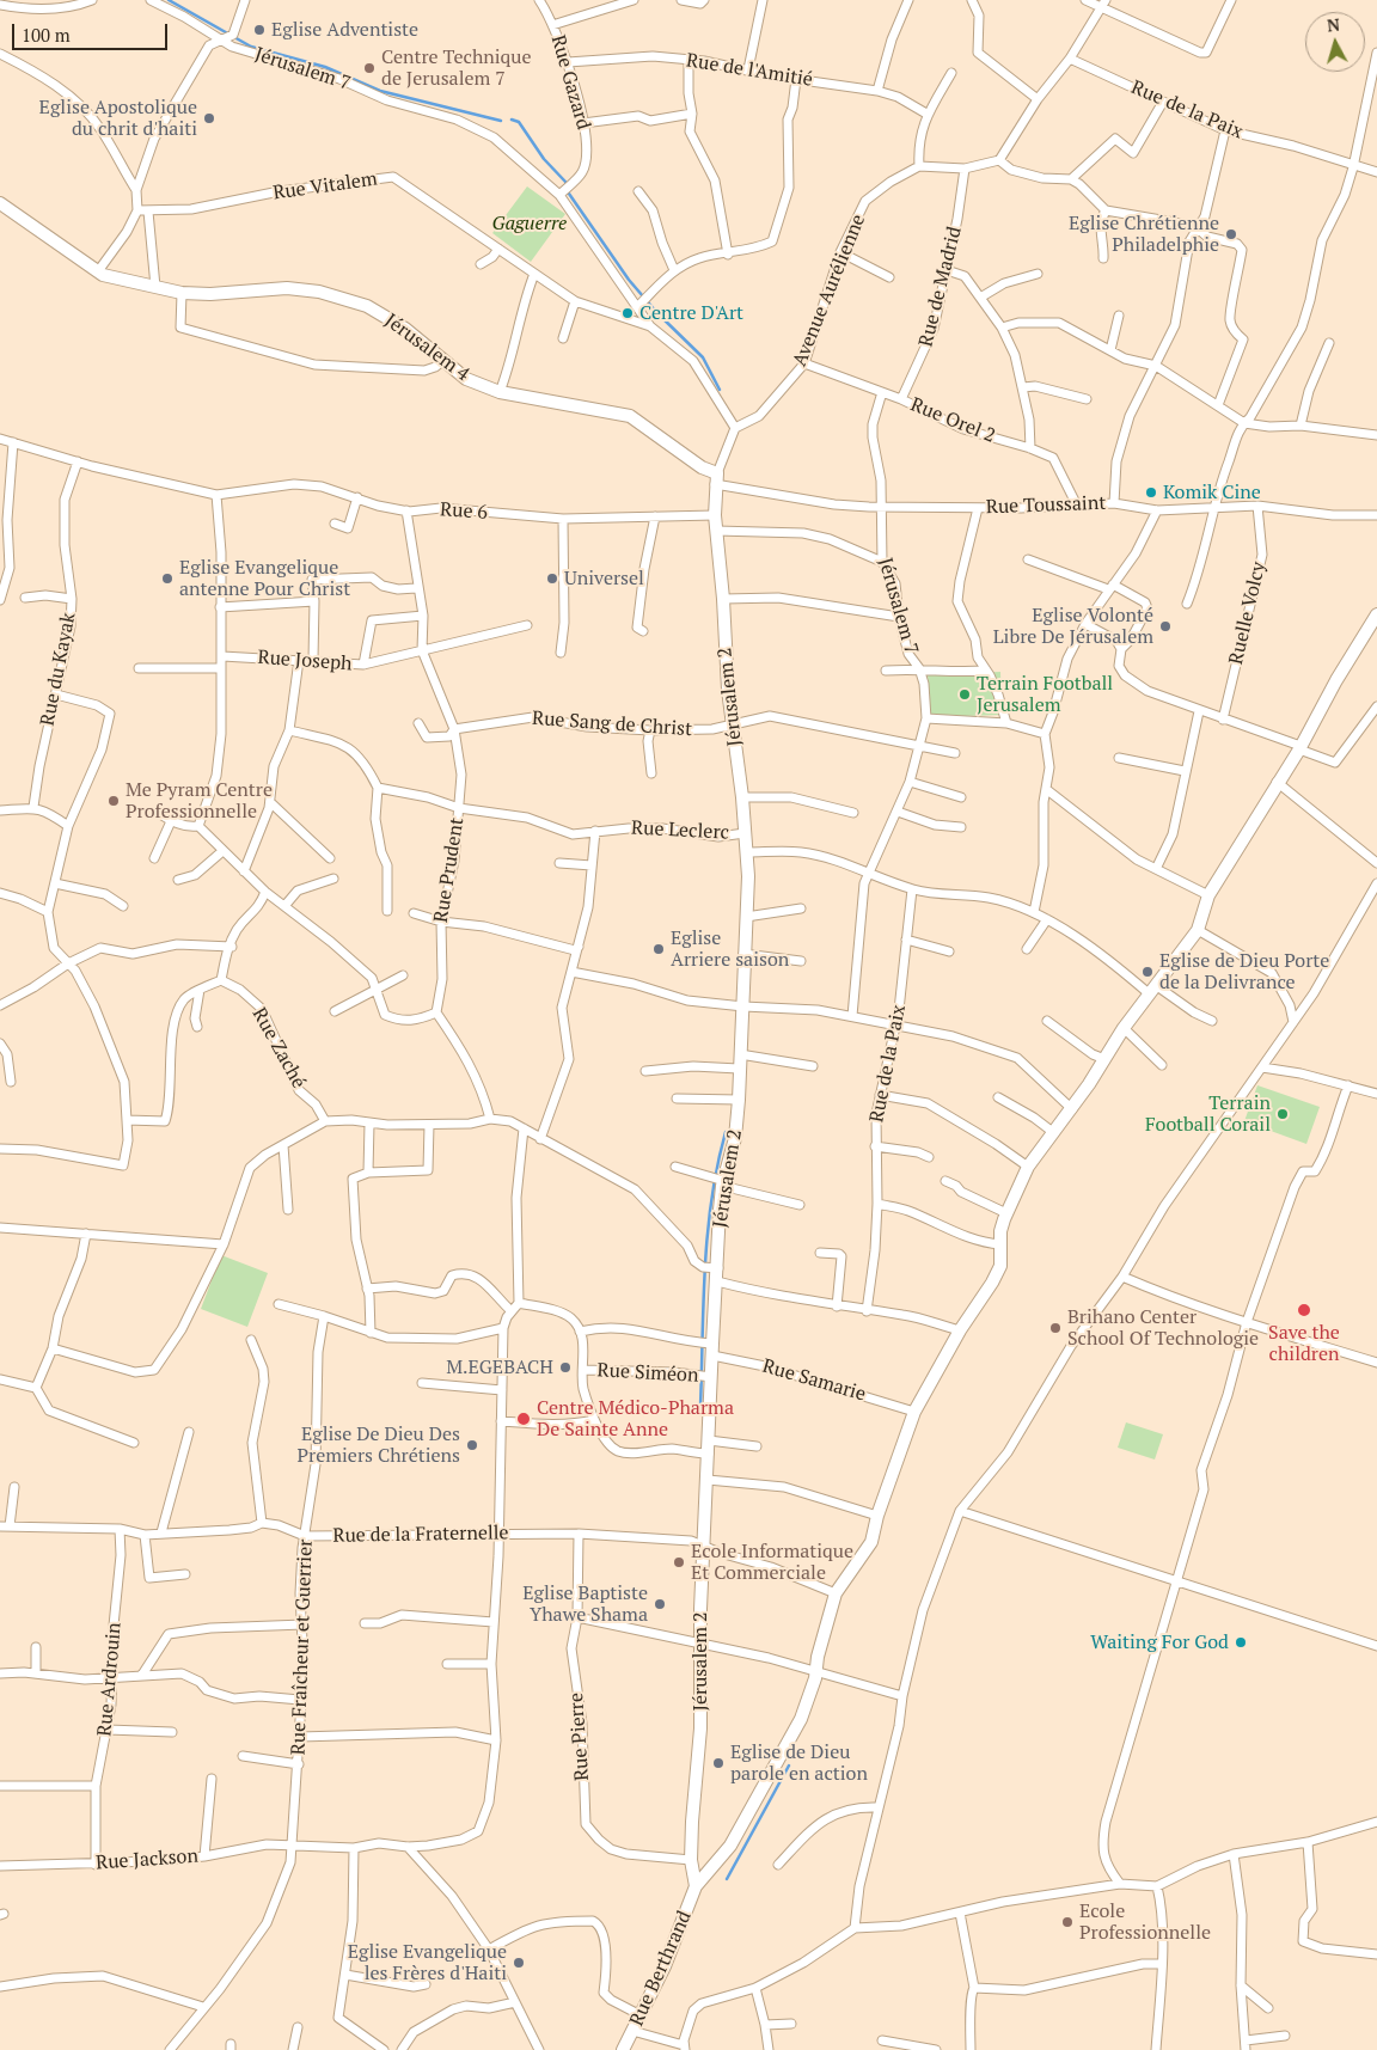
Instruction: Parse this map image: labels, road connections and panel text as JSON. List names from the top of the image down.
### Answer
{
  "streets": {
    "street": [
      "Jérusalem 7",
      "Rue de l'Amitié",
      "Rue Gazard",
      "Rue de la Paix",
      "Rue Vitalem",
      "Rue de Madrid",
      "Avenue Aurélienne",
      "Jérusalem 4",
      "Rue Orel 2",
      "Rue Toussaint",
      "Rue 6",
      "Ruelle Volcy",
      "Rue Joseph",
      "Rue du Kayak",
      "Jérusalem 2",
      "Rue Sang de Christ",
      "Rue Leclerc",
      "Rue Prudent",
      "Rue Zaché",
      "Rue Siméon",
      "Rue Samarie",
      "Rue de la Fraternelle",
      "Rue Fraîcheur et Guerrier",
      "Rue Ardrouin",
      "Rue Pierre",
      "Rue Jackson",
      "Rue Berthrand"
    ]
  },
  "crossings": [
    ["Jérusalem 7", "Rue Gazard"],
    ["Jérusalem 7", "Rue Orel 2"],
    ["Jérusalem 7", "Rue Toussaint"],
    ["Jérusalem 7", "Rue Sang de Christ"],
    ["Rue de l'Amitié", "Rue Gazard"],
    ["Rue de Madrid", "Rue Orel 2"],
    ["Avenue Aurélienne", "Rue Orel 2"],
    ["Jérusalem 4", "Rue Toussaint"],
    ["Jérusalem 4", "Jérusalem 2"],
    ["Rue Orel 2", "Rue Toussaint"],
    ["Rue Toussaint", "Ruelle Volcy"],
    ["Rue Toussaint", "Jérusalem 2"],
    ["Rue 6", "Rue du Kayak"],
    ["Rue 6", "Jérusalem 2"],
    ["Rue Joseph", "Rue Prudent"],
    ["Jérusalem 2", "Rue Sang de Christ"],
    ["Jérusalem 2", "Rue Leclerc"],
    ["Jérusalem 2", "Rue Siméon"],
    ["Jérusalem 2", "Rue Samarie"],
    ["Jérusalem 2", "Rue de la Fraternelle"],
    ["Jérusalem 2", "Rue Pierre"],
    ["Jérusalem 2", "Rue Berthrand"],
    ["Rue Sang de Christ", "Rue Prudent"],
    ["Rue Leclerc", "Rue Prudent"],
    ["Rue de la Fraternelle", "Rue Fraîcheur et Guerrier"],
    ["Rue de la Fraternelle", "Rue Ardrouin"],
    ["Rue de la Fraternelle", "Rue Pierre"],
    ["Rue Fraîcheur et Guerrier", "Rue Jackson"],
    ["Rue Ardrouin", "Rue Jackson"]
  ],
  "parks": ["Gaguerre"],
  "places": [
    "Eglise Adventiste",
    "Centre Technique de Jerusalem 7",
    "Eglise Apostolique du chrit d'haiti",
    "Eglise Chrétienne Philadelphie",
    "Centre D'Art",
    "Komik Cine",
    "Eglise Evangelique antenne Pour Christ",
    "Universel",
    "Eglise Volonté Libre De Jérusalem",
    "Terrain Football Jerusalem",
    "Me Pyram Centre Professionnelle",
    "Eglise Arriere saison",
    "Eglise de Dieu Porte de la Delivrance",
    "Terrain Football Corail",
    "Save the children",
    "Brihano Center School Of Technologie",
    "M.EGEBACH",
    "Centre Médico-Pharma De Sainte Anne",
    "Eglise De Dieu Des Premiers Chrétiens",
    "Ecole Informatique Et Commerciale",
    "Eglise Baptiste Yhawe Shama",
    "Waiting For God",
    "Eglise de Dieu parole en action",
    "Ecole Professionnelle",
    "Eglise Evangelique les Frères d'Haiti"
  ],
  "scale_bar": "100 m",
  "north": "top"
}
